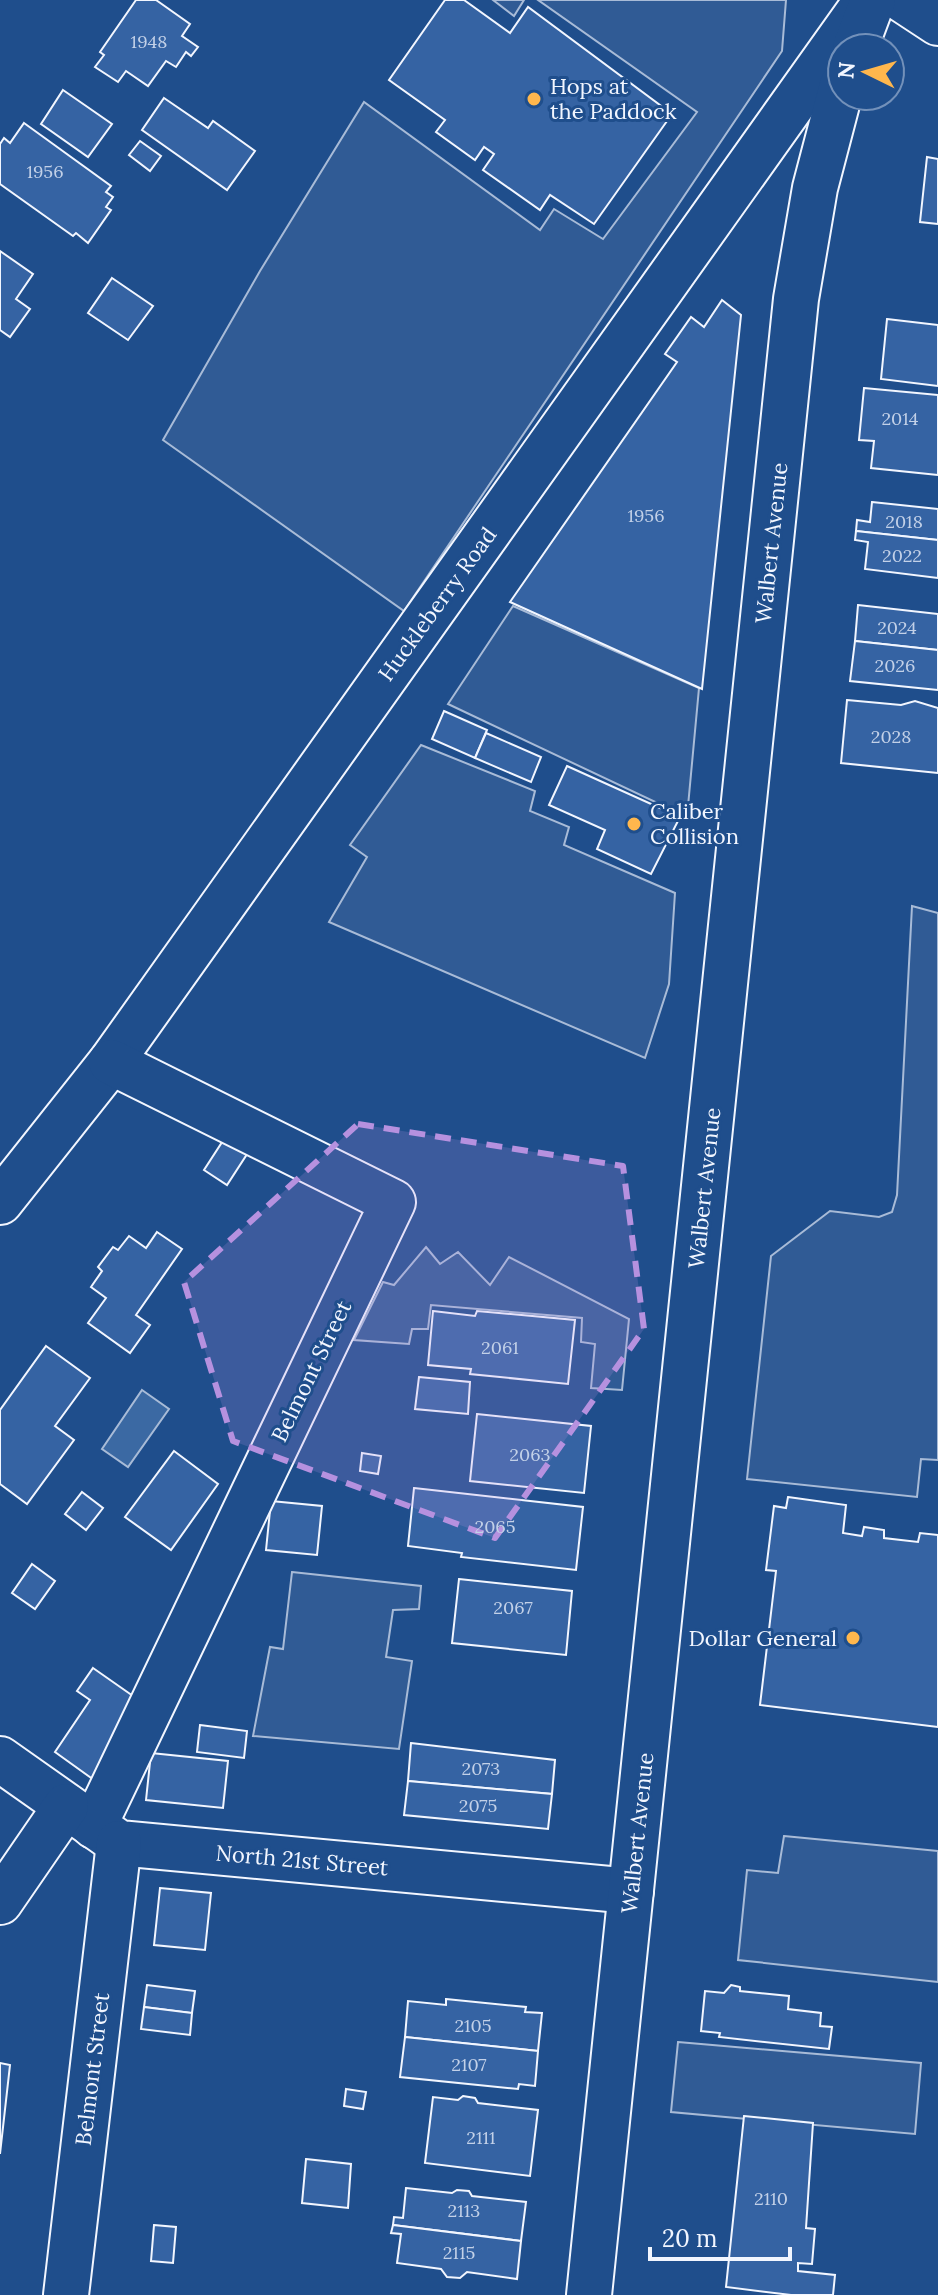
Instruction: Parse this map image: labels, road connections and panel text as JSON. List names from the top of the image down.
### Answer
{
  "streets": {
    "street": [
      "Walbert Avenue",
      "Huckleberry Road",
      "Belmont Street",
      "North 21st Street"
    ]
  },
  "crossings": [
    ["Walbert Avenue", "North 21st Street"],
    ["Huckleberry Road", "Belmont Street"],
    ["Belmont Street", "North 21st Street"]
  ],
  "places": ["Hops at the Paddock", "Caliber Collision", "Dollar General"],
  "house_numbers": [
    "1948",
    "1956",
    "2014",
    "1956",
    "2018",
    "2022",
    "2024",
    "2026",
    "2028",
    "2061",
    "2063",
    "2065",
    "2067",
    "2073",
    "2075",
    "2105",
    "2107",
    "2111",
    "2110",
    "2113",
    "2115"
  ],
  "scale_bar": "20 m",
  "north": "left"
}
